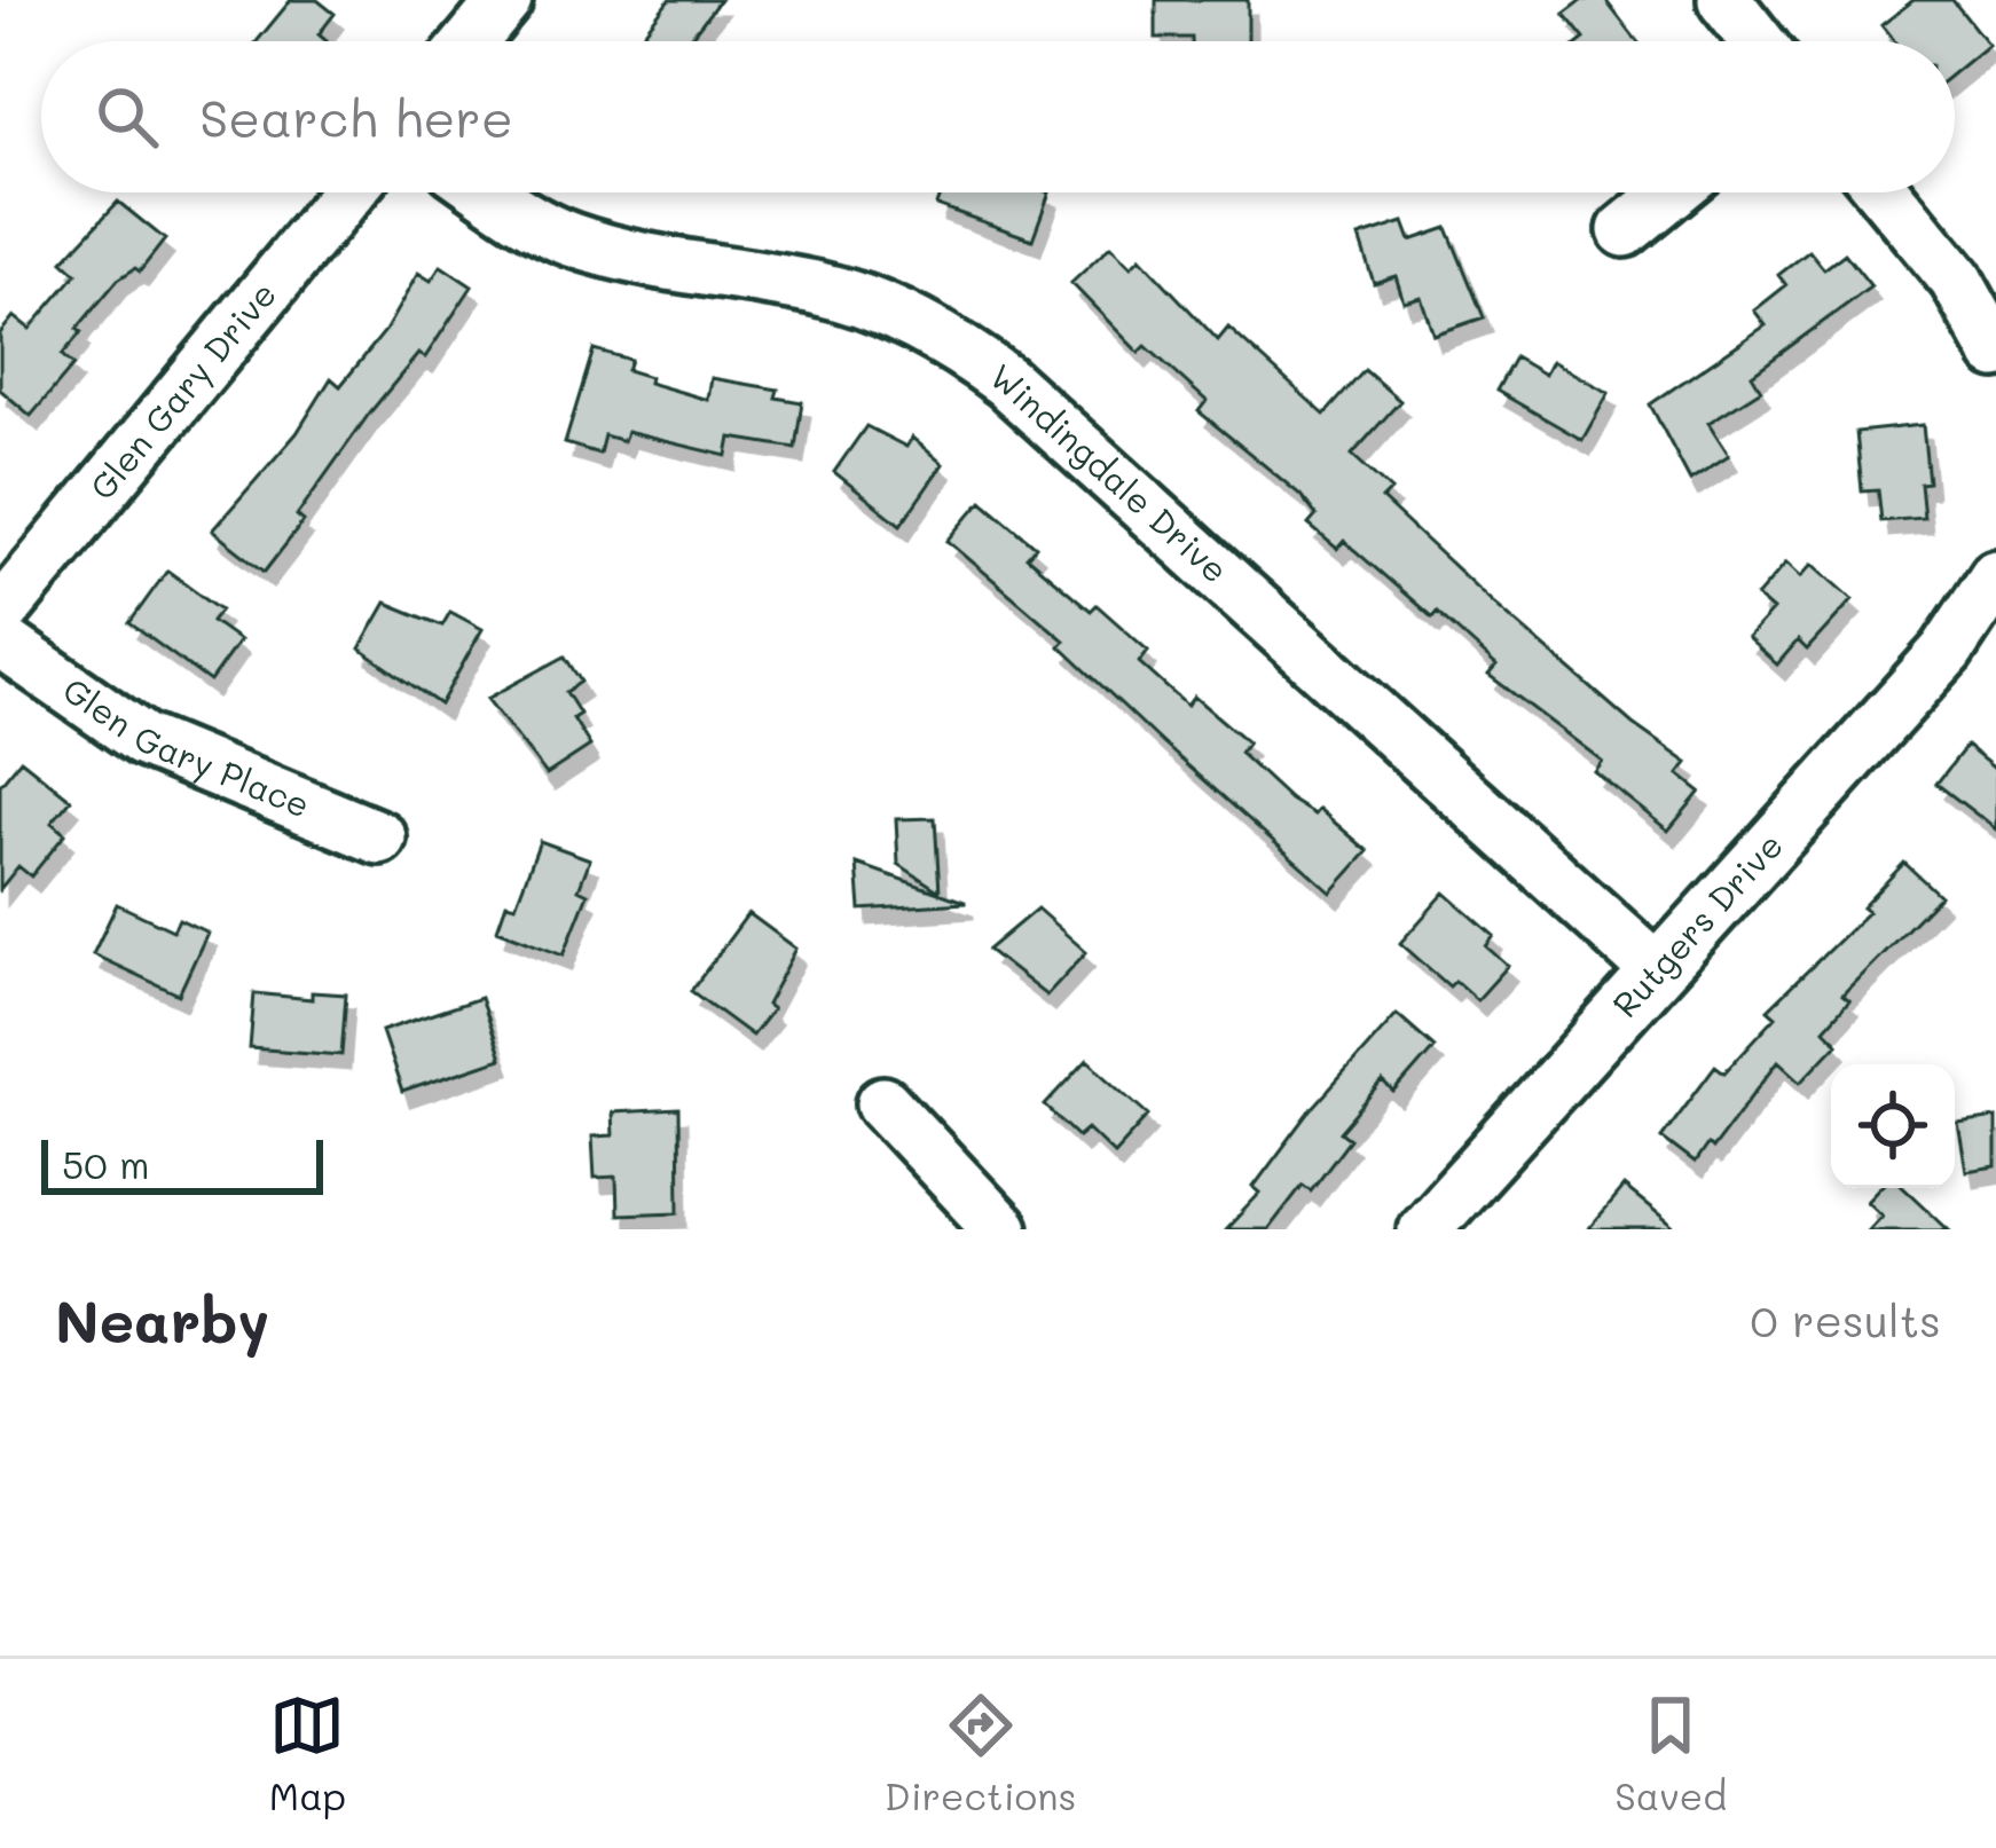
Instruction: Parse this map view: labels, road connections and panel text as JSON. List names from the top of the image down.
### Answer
{
  "streets": {
    "street": [
      "Glen Gary Drive",
      "Windingdale Drive",
      "Glen Gary Place",
      "Rutgers Drive"
    ]
  },
  "crossings": [
    ["Windingdale Drive", "Rutgers Drive"]
  ],
  "scale_bar": "50 m",
  "page": {
    "search": "Search here",
    "scale": "50 m",
    "heading": ["Nearby", "0 results"],
    "nav": ["Map", "Directions", "Saved"]
  }
}
